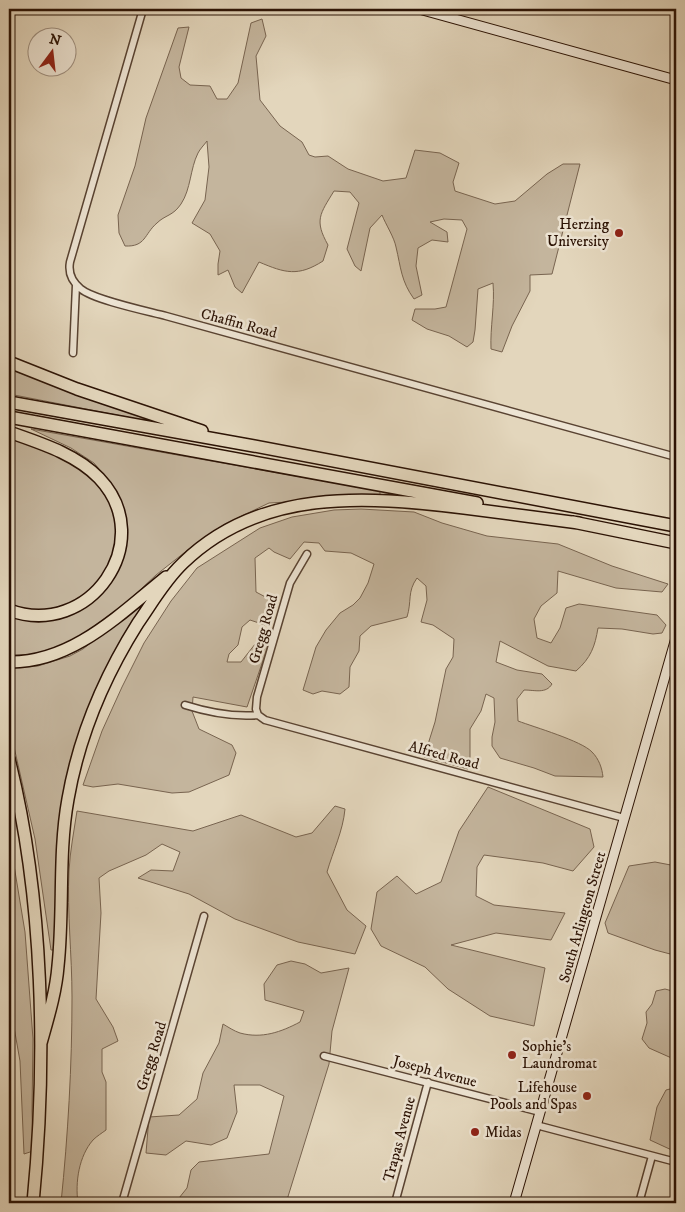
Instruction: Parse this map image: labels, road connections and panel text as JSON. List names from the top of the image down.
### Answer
{
  "streets": {
    "main road": ["South Arlington Street"],
    "street": [
      "Chaffin Road",
      "Gregg Road",
      "Alfred Road",
      "Joseph Avenue",
      "Trapas Avenue"
    ]
  },
  "crossings": [
    ["Gregg Road", "Alfred Road"],
    ["Alfred Road", "South Arlington Street"],
    ["South Arlington Street", "Joseph Avenue"],
    ["Joseph Avenue", "Trapas Avenue"]
  ],
  "places": [
    "Herzing University",
    "Sophie's Laundromat",
    "Lifehouse Pools and Spas",
    "Midas"
  ],
  "north": "top"
}
